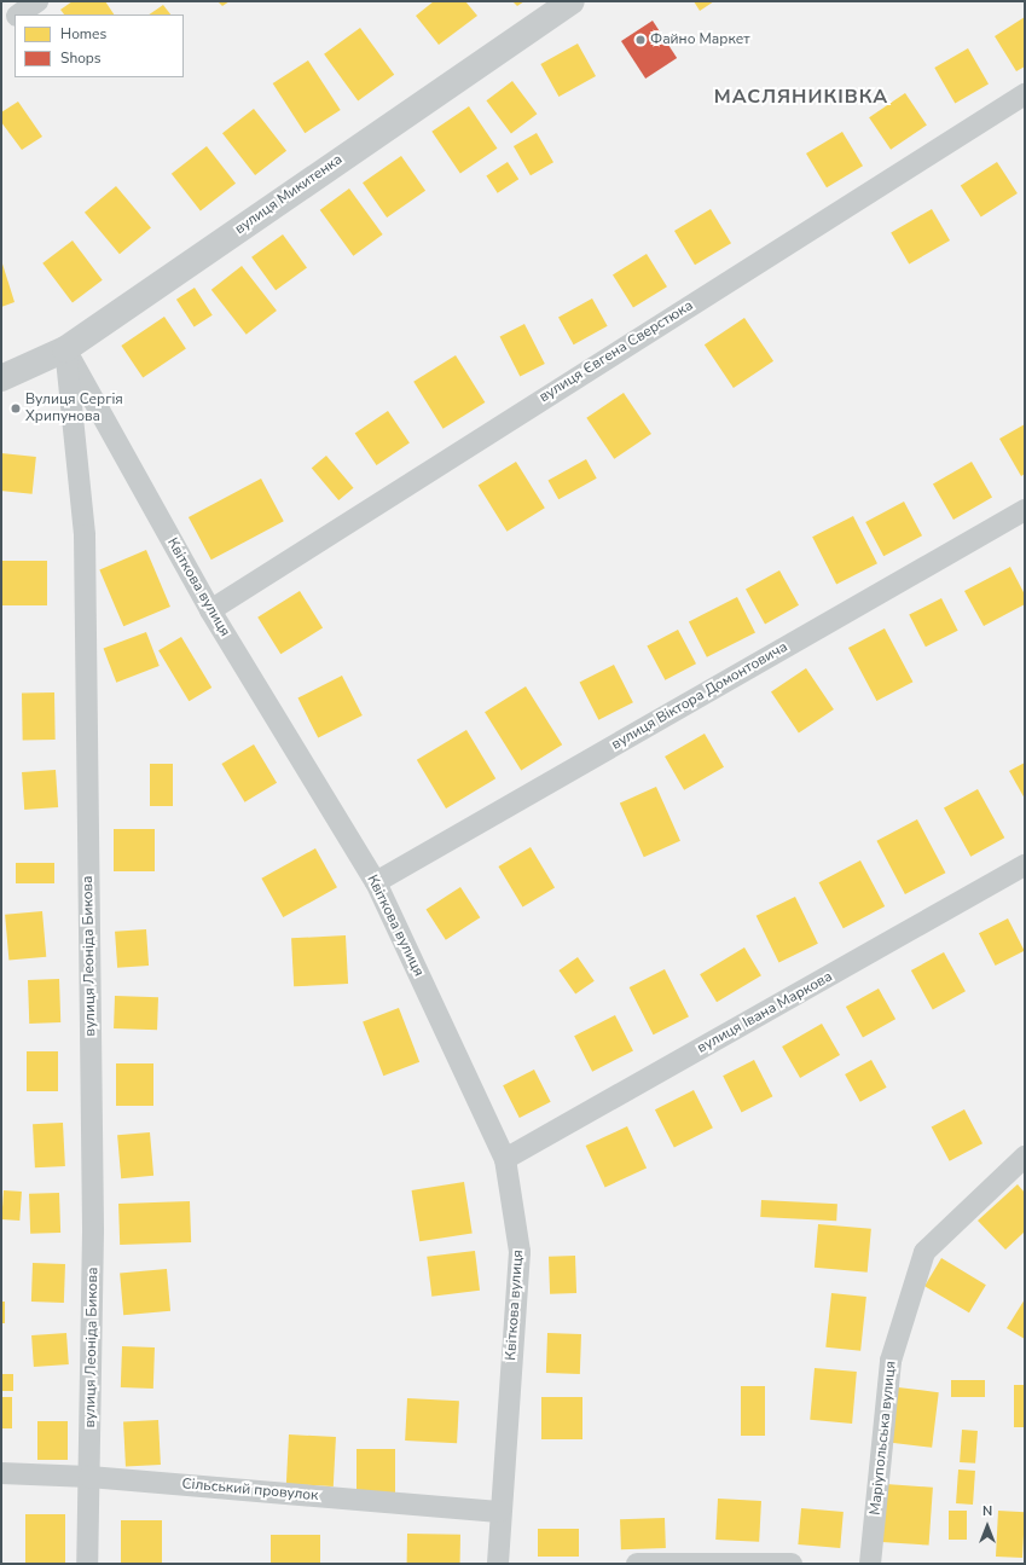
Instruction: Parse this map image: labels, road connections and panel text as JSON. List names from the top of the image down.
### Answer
{
  "streets": {
    "street": [
      "вулиця Микитенка",
      "вулиця Євгена Сверстюка",
      "Квіткова вулиця",
      "вулиця Віктора Домонтовича",
      "вулиця Леоніда Бикова",
      "вулиця Івана Маркова",
      "Маріупольська вулиця",
      "Сільський провулок"
    ]
  },
  "crossings": [
    ["вулиця Микитенка", "Квіткова вулиця"],
    ["вулиця Микитенка", "вулиця Леоніда Бикова"],
    ["вулиця Євгена Сверстюка", "Квіткова вулиця"],
    ["Квіткова вулиця", "вулиця Віктора Домонтовича"],
    ["Квіткова вулиця", "вулиця Леоніда Бикова"],
    ["Квіткова вулиця", "вулиця Івана Маркова"],
    ["Квіткова вулиця", "Сільський провулок"],
    ["вулиця Леоніда Бикова", "Сільський провулок"]
  ],
  "districts": ["МАСЛЯНИКІВКА"],
  "places": ["Файно Маркет", "Вулиця Сергія Хрипунова"],
  "legend": ["Homes", "Shops"],
  "north": "top"
}
